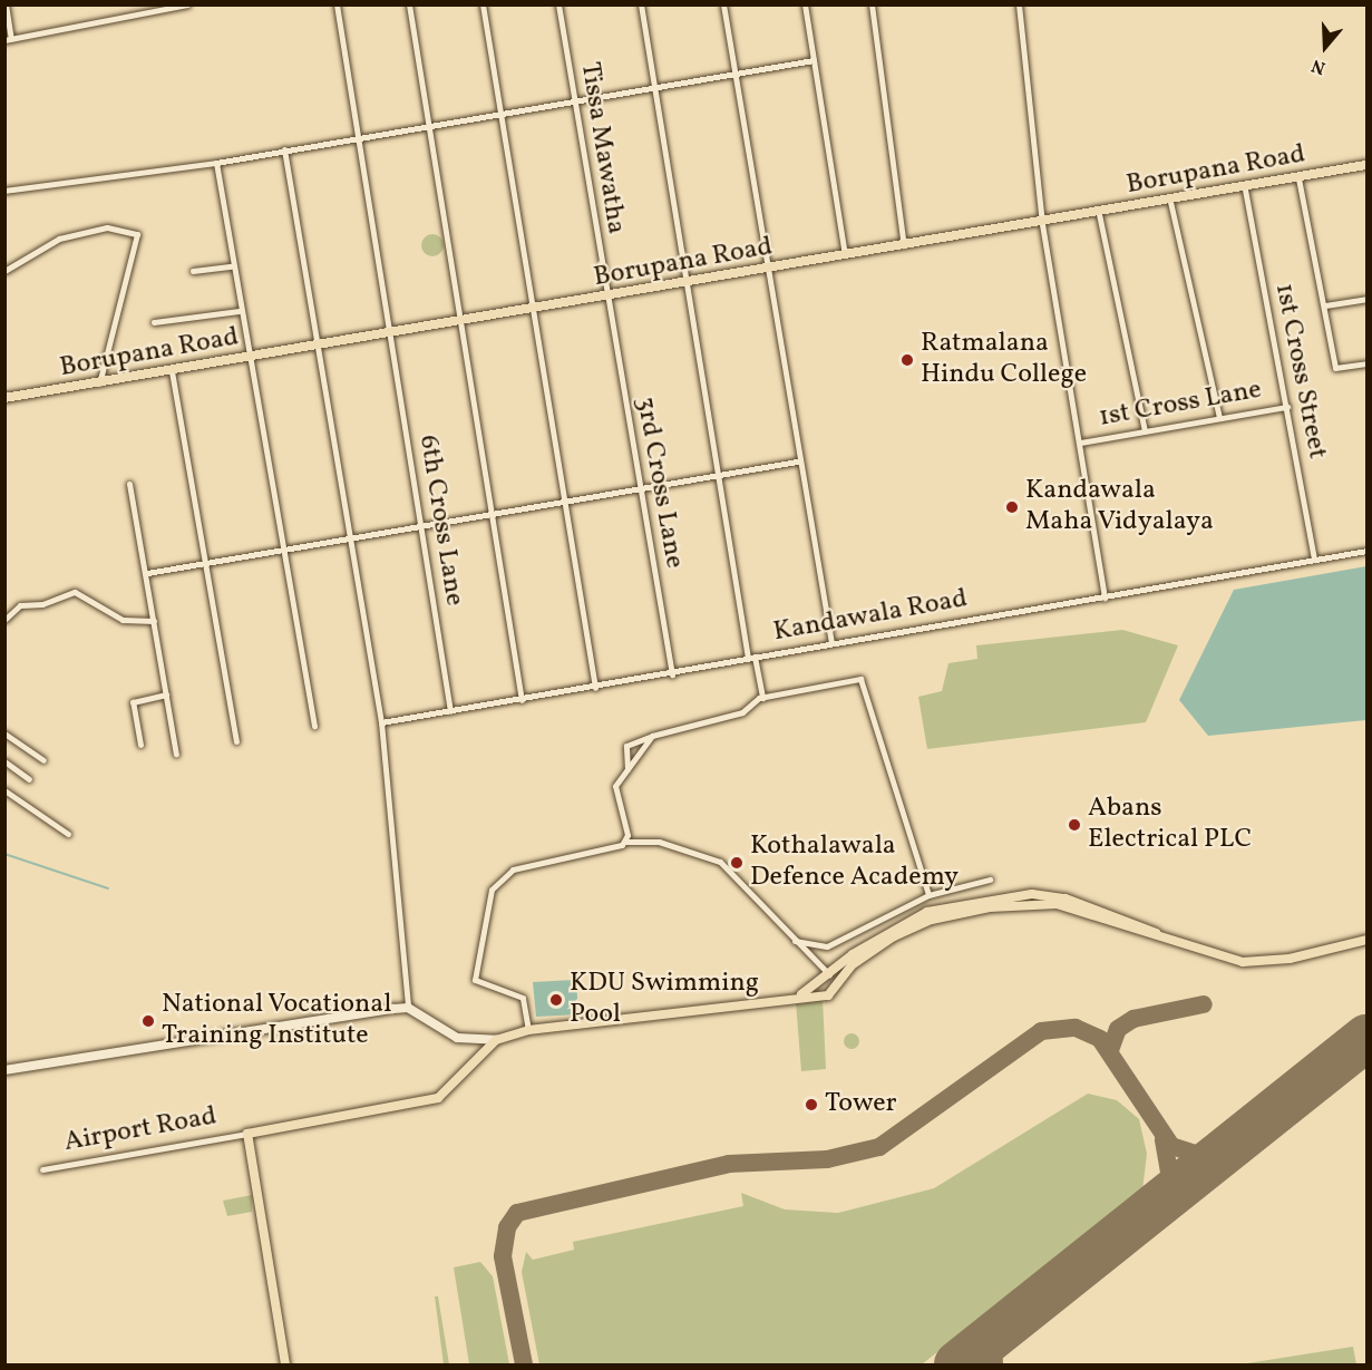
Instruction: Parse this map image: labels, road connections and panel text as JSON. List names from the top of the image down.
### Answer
{
  "streets": {
    "main road": ["Borupana Road"],
    "street": [
      "Tissa Mawatha",
      "1st Cross Street",
      "1st Cross Lane",
      "3rd Cross Lane",
      "6th Cross Lane",
      "Kandawala Road",
      "Airport Road"
    ]
  },
  "crossings": [
    ["Tissa Mawatha", "Borupana Road"],
    ["Tissa Mawatha", "3rd Cross Lane"],
    ["Borupana Road", "1st Cross Street"],
    ["Borupana Road", "3rd Cross Lane"],
    ["Borupana Road", "6th Cross Lane"],
    ["1st Cross Street", "1st Cross Lane"],
    ["1st Cross Street", "Kandawala Road"],
    ["3rd Cross Lane", "Kandawala Road"],
    ["6th Cross Lane", "Kandawala Road"]
  ],
  "places": [
    "Ratmalana Hindu College",
    "Kandawala Maha Vidyalaya",
    "Abans Electrical PLC",
    "Kothalawala Defence Academy",
    "KDU Swimming Pool",
    "National Vocational Training Institute",
    "Tower"
  ],
  "north": "bottom"
}
